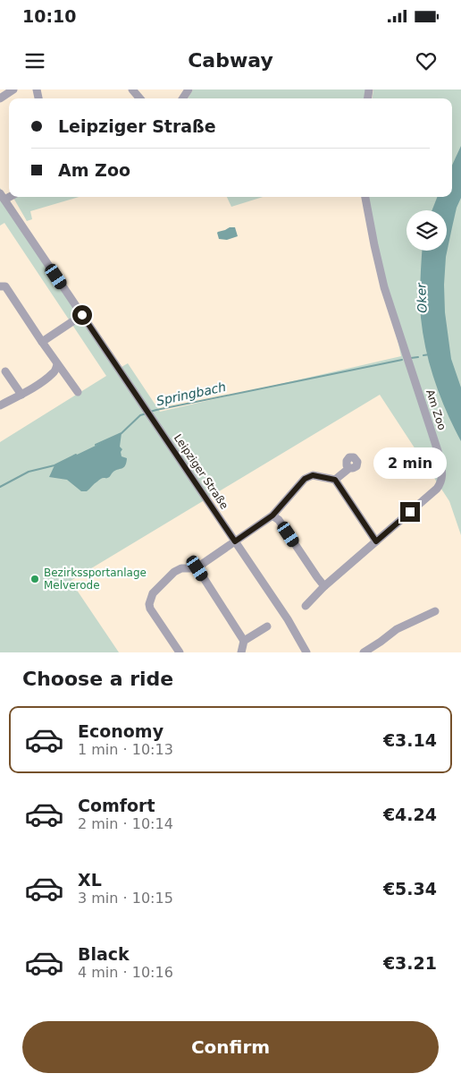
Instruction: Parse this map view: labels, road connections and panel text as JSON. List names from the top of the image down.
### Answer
{
  "streets": {
    "street": ["Am Zoo", "Leipziger Straße"]
  },
  "water": ["Oker", "Springbach"],
  "places": ["Bezirkssportanlage Melverode"],
  "page": {
    "status": "10:10",
    "header": "Cabway",
    "banner": ["Leipziger Straße", "Am Zoo"],
    "bubble": "2 min",
    "heading": "Choose a ride",
    "list": [
      {
        "name": "Economy",
        "note": "1 min · 10:13",
        "value": "€3.14"
      },
      {
        "name": "Comfort",
        "note": "2 min · 10:14",
        "value": "€4.24"
      },
      {
        "name": "XL",
        "note": "3 min · 10:15",
        "value": "€5.34"
      },
      {
        "name": "Black",
        "note": "4 min · 10:16",
        "value": "€3.21"
      }
    ],
    "buttons": "Confirm"
  }
}
